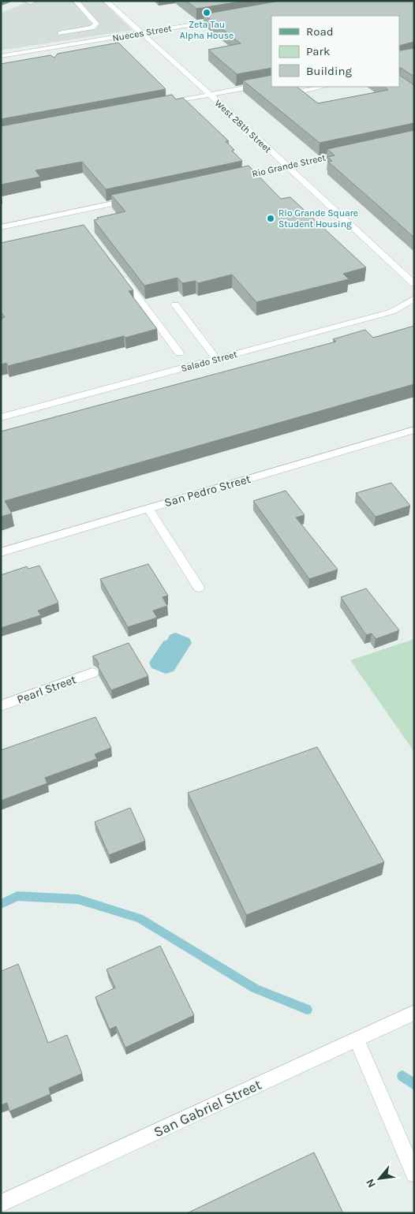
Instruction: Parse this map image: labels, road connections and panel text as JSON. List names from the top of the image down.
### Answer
{
  "streets": {
    "street": [
      "Nueces Street",
      "West 28th Street",
      "Rio Grande Street",
      "Salado Street",
      "San Pedro Street",
      "Pearl Street",
      "San Gabriel Street"
    ]
  },
  "crossings": [
    ["Nueces Street", "West 28th Street"],
    ["West 28th Street", "Rio Grande Street"]
  ],
  "places": ["Zeta Tau Alpha House", "Rio Grande Square Student Housing"],
  "legend": ["Road", "Park", "Building"],
  "north": "bottom left"
}
